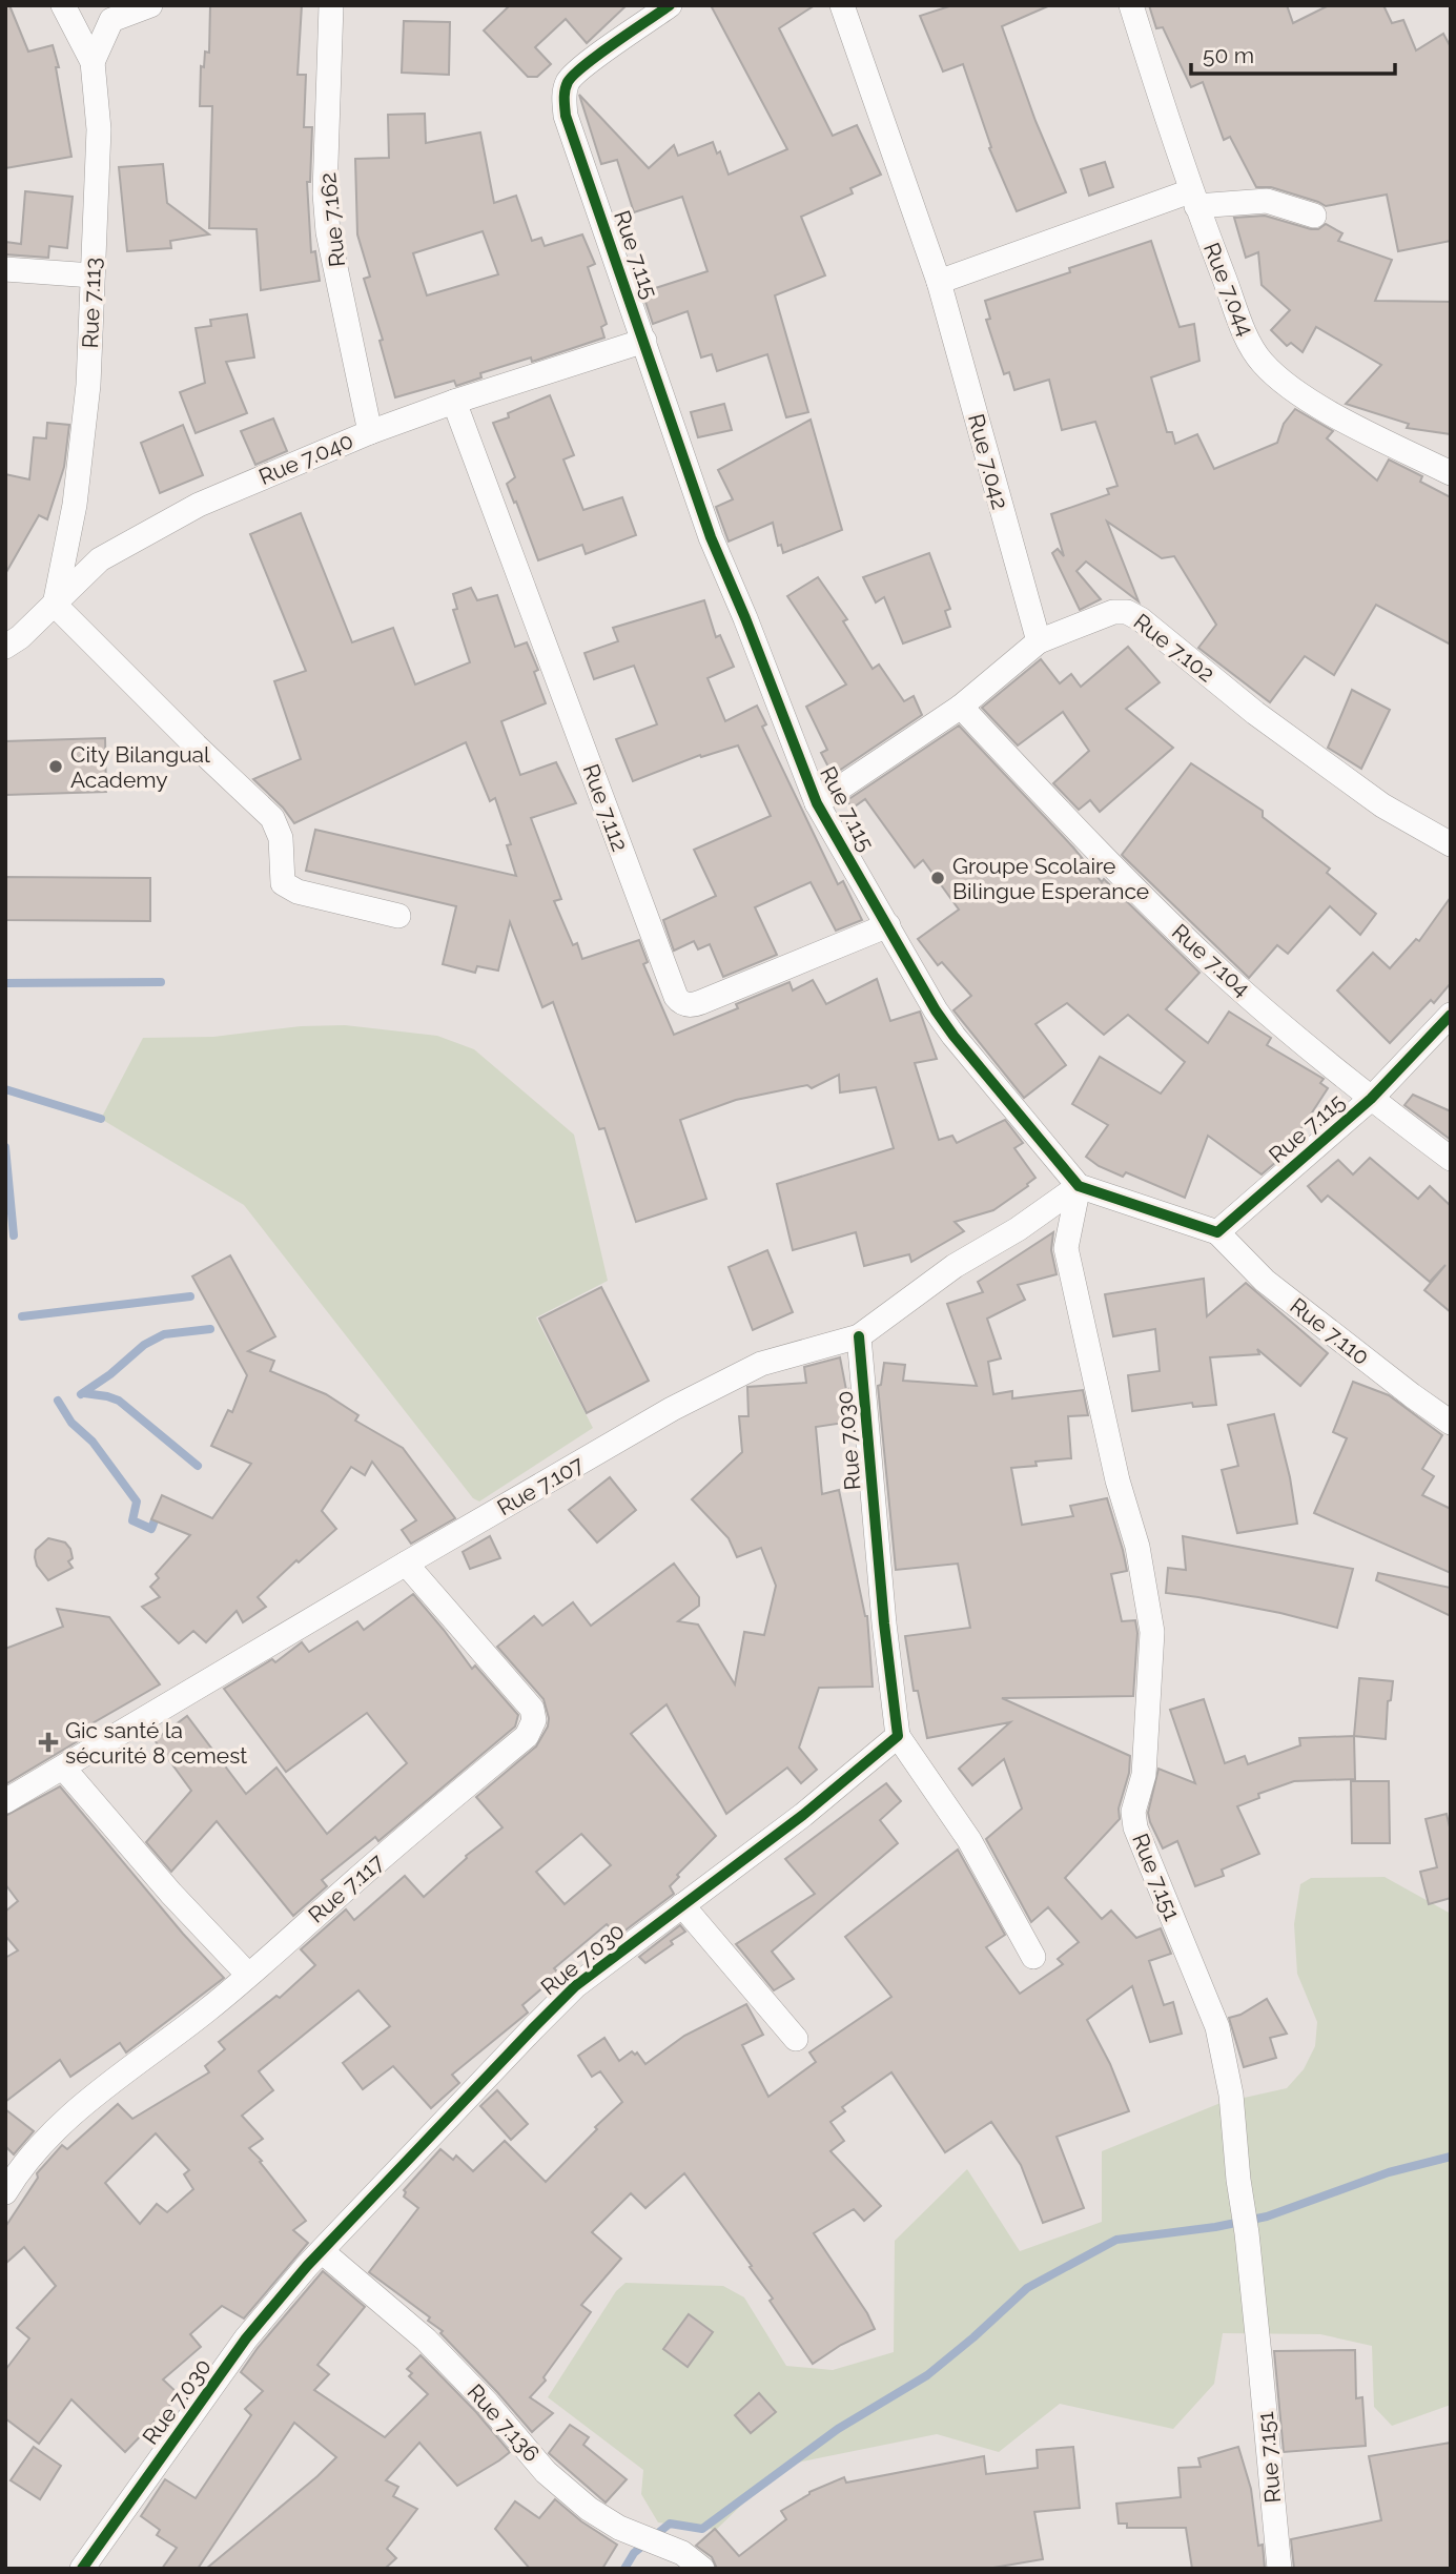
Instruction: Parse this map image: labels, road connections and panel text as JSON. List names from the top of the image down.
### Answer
{
  "streets": {
    "street": [
      "Rue 7.162",
      "Rue 7.115",
      "Rue 7.044",
      "Rue 7.113",
      "Rue 7.040",
      "Rue 7.042",
      "Rue 7.102",
      "Rue 7.112",
      "Rue 7.104",
      "Rue 7.110",
      "Rue 7.030",
      "Rue 7.107",
      "Rue 7.151",
      "Rue 7.117",
      "Rue 7.136"
    ]
  },
  "crossings": [
    ["Rue 7.162", "Rue 7.040"],
    ["Rue 7.115", "Rue 7.040"],
    ["Rue 7.115", "Rue 7.102"],
    ["Rue 7.115", "Rue 7.112"],
    ["Rue 7.115", "Rue 7.104"],
    ["Rue 7.115", "Rue 7.110"],
    ["Rue 7.115", "Rue 7.107"],
    ["Rue 7.115", "Rue 7.151"],
    ["Rue 7.113", "Rue 7.040"],
    ["Rue 7.040", "Rue 7.112"],
    ["Rue 7.042", "Rue 7.102"],
    ["Rue 7.102", "Rue 7.104"],
    ["Rue 7.030", "Rue 7.107"],
    ["Rue 7.030", "Rue 7.136"],
    ["Rue 7.107", "Rue 7.151"],
    ["Rue 7.107", "Rue 7.117"]
  ],
  "places": {
    "other": ["City Bilangual Academy", "Groupe Scolaire Bilingue Esperance"],
    "health": ["Gic santé la sécurité 8 cemest"]
  },
  "scale_bar": "50 m"
}
